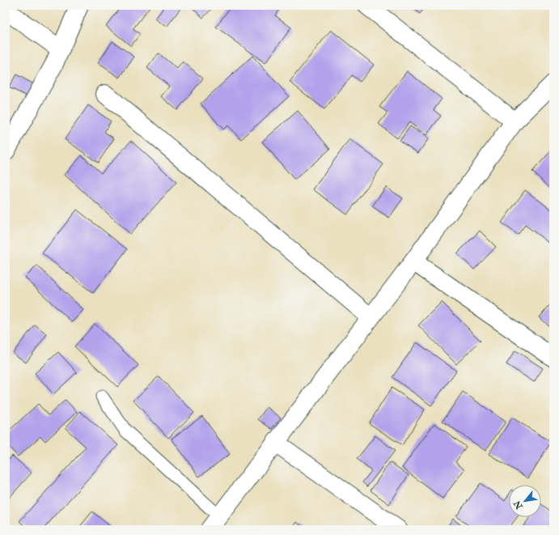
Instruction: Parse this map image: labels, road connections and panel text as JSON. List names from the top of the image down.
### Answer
{
  "north": "bottom left"
}
